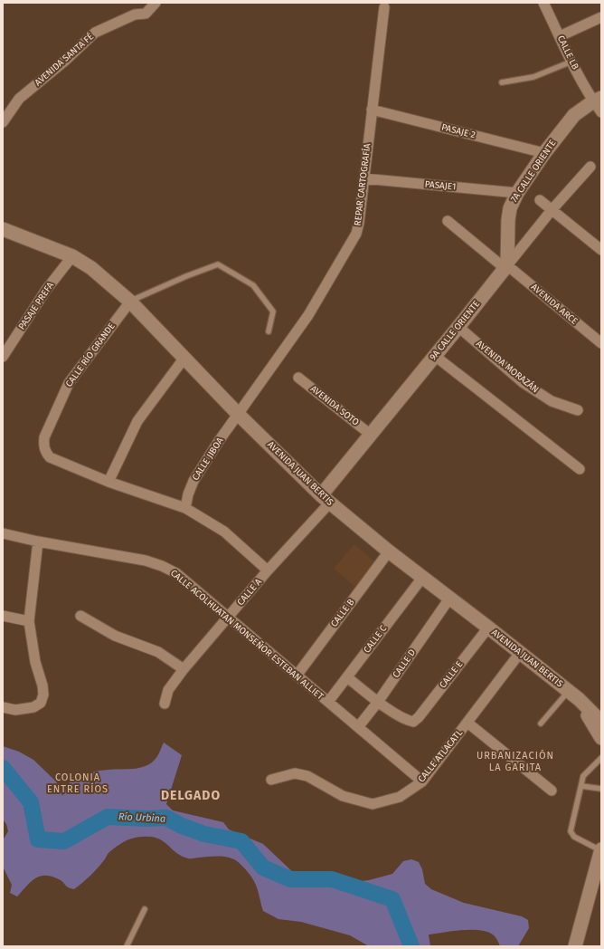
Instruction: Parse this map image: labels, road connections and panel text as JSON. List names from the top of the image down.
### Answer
{
  "streets": {
    "main road": ["7A CALLE ORIENTE", "9A CALLE ORIENTE", "AVENIDA JUAN BERTIS"],
    "street": [
      "CALLE LB",
      "AVENIDA SANTA FÉ",
      "PASAJE 2",
      "REPAR CARTOGRAFÍA",
      "PASAJE1",
      "AVENIDA ARCE",
      "PASAJE PREFA",
      "CALLE RÍO GRANDE",
      "AVENIDA MORAZÁN",
      "AVENIDA SOTO",
      "CALLE JIBOA",
      "CALLE A",
      "CALLE B",
      "CALLE ACOLHUATAN MONSEÑOR ESTEBAN ALLIET",
      "CALLE C",
      "CALLE D",
      "CALLE E",
      "CALLE ATLACATL"
    ]
  },
  "crossings": [
    ["CALLE LB", "7A CALLE ORIENTE"],
    ["PASAJE 2", "7A CALLE ORIENTE"],
    ["PASAJE 2", "REPAR CARTOGRAFÍA"],
    ["7A CALLE ORIENTE", "PASAJE1"],
    ["7A CALLE ORIENTE", "AVENIDA ARCE"],
    ["7A CALLE ORIENTE", "9A CALLE ORIENTE"],
    ["REPAR CARTOGRAFÍA", "PASAJE1"],
    ["REPAR CARTOGRAFÍA", "CALLE JIBOA"],
    ["REPAR CARTOGRAFÍA", "AVENIDA JUAN BERTIS"],
    ["AVENIDA ARCE", "9A CALLE ORIENTE"],
    ["PASAJE PREFA", "AVENIDA JUAN BERTIS"],
    ["9A CALLE ORIENTE", "AVENIDA MORAZÁN"],
    ["9A CALLE ORIENTE", "AVENIDA SOTO"],
    ["9A CALLE ORIENTE", "AVENIDA JUAN BERTIS"],
    ["9A CALLE ORIENTE", "CALLE A"],
    ["CALLE RÍO GRANDE", "AVENIDA JUAN BERTIS"],
    ["CALLE JIBOA", "AVENIDA JUAN BERTIS"],
    ["AVENIDA JUAN BERTIS", "CALLE A"],
    ["AVENIDA JUAN BERTIS", "CALLE B"],
    ["AVENIDA JUAN BERTIS", "CALLE C"],
    ["AVENIDA JUAN BERTIS", "CALLE D"],
    ["AVENIDA JUAN BERTIS", "CALLE E"],
    ["AVENIDA JUAN BERTIS", "CALLE ATLACATL"],
    ["CALLE A", "CALLE ACOLHUATAN MONSEÑOR ESTEBAN ALLIET"],
    ["CALLE B", "CALLE ACOLHUATAN MONSEÑOR ESTEBAN ALLIET"],
    ["CALLE ACOLHUATAN MONSEÑOR ESTEBAN ALLIET", "CALLE C"],
    ["CALLE ACOLHUATAN MONSEÑOR ESTEBAN ALLIET", "CALLE D"],
    ["CALLE ACOLHUATAN MONSEÑOR ESTEBAN ALLIET", "CALLE ATLACATL"],
    ["CALLE D", "CALLE E"]
  ],
  "districts": ["URBANIZACIÓN LA GARITA", "COLONIA ENTRE RÍOS", "DELGADO"],
  "water": ["Río Urbina"]
}
